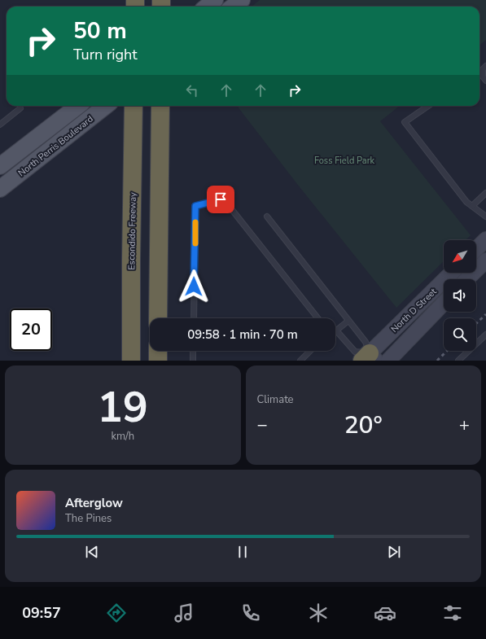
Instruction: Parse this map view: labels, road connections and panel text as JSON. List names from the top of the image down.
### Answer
{
  "streets": {
    "highway": ["Escondido Freeway"],
    "main road": ["North Perris Boulevard", "North D Street"]
  },
  "parks": ["Foss Field Park"],
  "north": "bottom left",
  "page": {
    "turn": ["50 m", "Turn right"],
    "limit": "20",
    "trip": "09:58 · 1 min · 70 m",
    "tile": [
      ["19", "km/h"],
      "Climate"
    ],
    "heat": ["−", "20°", "+"],
    "song": ["Afterglow", "The Pines"],
    "tabs": "09:57"
  }
}
